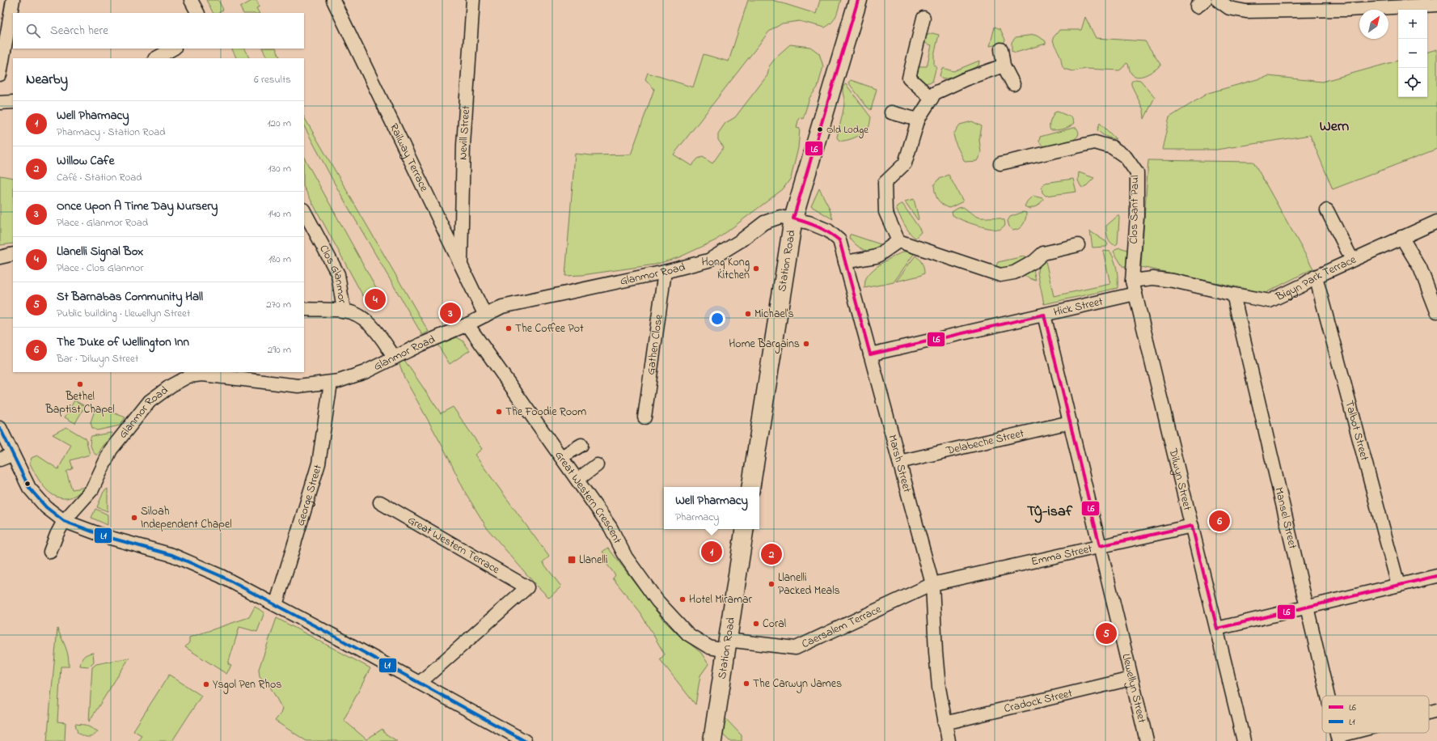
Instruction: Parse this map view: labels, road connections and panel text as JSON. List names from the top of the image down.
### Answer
{
  "streets": {
    "main road": ["Station Road"],
    "street": [
      "Nevill Street",
      "Railway Terrace",
      "Clos Sant Paul",
      "Glanmor Road",
      "Clos Glanmor",
      "Bigyn Park Terrace",
      "Hick Street",
      "Gathen Close",
      "Talbot Street",
      "Delabeche Street",
      "Marsh Street",
      "Dilwyn Street",
      "George Street",
      "Great Western Crescent",
      "Mansel Street",
      "Great Western Terrace",
      "Emma Street",
      "Caersalem Terrace",
      "Llewellyn Street",
      "Cradock Street"
    ]
  },
  "crossings": [
    ["Nevill Street", "Railway Terrace"],
    ["Railway Terrace", "Glanmor Road"],
    ["Clos Sant Paul", "Bigyn Park Terrace"],
    ["Clos Sant Paul", "Hick Street"],
    ["Clos Sant Paul", "Dilwyn Street"],
    ["Station Road", "Glanmor Road"],
    ["Station Road", "Marsh Street"],
    ["Station Road", "Great Western Crescent"],
    ["Station Road", "Caersalem Terrace"],
    ["Glanmor Road", "Clos Glanmor"],
    ["Glanmor Road", "Gathen Close"],
    ["Glanmor Road", "Marsh Street"],
    ["Glanmor Road", "George Street"],
    ["Glanmor Road", "Great Western Crescent"],
    ["Bigyn Park Terrace", "Talbot Street"],
    ["Bigyn Park Terrace", "Mansel Street"],
    ["Hick Street", "Marsh Street"],
    ["Hick Street", "Dilwyn Street"],
    ["Hick Street", "Llewellyn Street"],
    ["Delabeche Street", "Marsh Street"],
    ["Delabeche Street", "Llewellyn Street"],
    ["Marsh Street", "Emma Street"],
    ["Marsh Street", "Caersalem Terrace"],
    ["Marsh Street", "Cradock Street"],
    ["Dilwyn Street", "Emma Street"],
    ["Great Western Crescent", "Caersalem Terrace"],
    ["Emma Street", "Caersalem Terrace"],
    ["Emma Street", "Llewellyn Street"],
    ["Llewellyn Street", "Cradock Street"]
  ],
  "districts": ["Wern", "Tŷ-isaf"],
  "places": {
    "other": [
      "Old Lodge",
      "Hong Kong Kitchen",
      "Michael's",
      "The Coffee Pot",
      "Home Bargains",
      "Bethel Baptist Chapel",
      "The Foodie Room",
      "Siloah Independent Chapel",
      "Llanelli Packed Meals",
      "Hotel Miramar",
      "Coral",
      "The Carwyn James",
      "Ysgol Pen Rhos"
    ],
    "transit": ["Llanelli"]
  },
  "lines": ["transit line L6", "transit line L1"],
  "legend": ["L6", "L1"],
  "north": "top right",
  "page": {
    "map_buttons": ["+", "−"],
    "search": "Search here",
    "heading": ["Nearby", "6 results"],
    "list": [
      {
        "mark": "1",
        "name": "Well Pharmacy",
        "note": "Pharmacy · Station Road",
        "value": "120 m"
      },
      {
        "mark": "2",
        "name": "Willow Cafe",
        "note": "Café · Station Road",
        "value": "130 m"
      },
      {
        "mark": "3",
        "name": "Once Upon A Time Day Nursery",
        "note": "Place · Glanmor Road",
        "value": "140 m"
      },
      {
        "mark": "4",
        "name": "Llanelli Signal Box",
        "note": "Place · Clos Glanmor",
        "value": "180 m"
      },
      {
        "mark": "5",
        "name": "St Barnabas Community Hall",
        "note": "Public building · Llewellyn Street",
        "value": "270 m"
      },
      {
        "mark": "6",
        "name": "The Duke of Wellington Inn",
        "note": "Bar · Dilwyn Street",
        "value": "290 m"
      }
    ],
    "pins": [
      "4",
      "3",
      "6",
      "1",
      "2",
      "5"
    ],
    "popup": ["Well Pharmacy", "Pharmacy"]
  }
}
